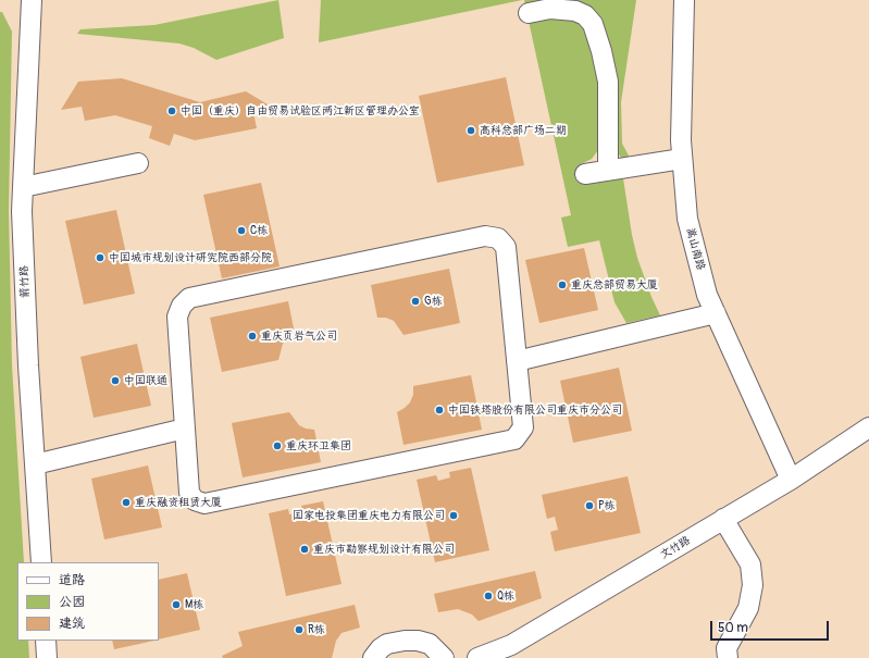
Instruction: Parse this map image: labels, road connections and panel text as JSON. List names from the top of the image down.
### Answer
{
  "streets": {
    "street": ["嵩山南路", "箭竹路", "文竹路"]
  },
  "crossings": [
    ["嵩山南路", "文竹路"]
  ],
  "places": [
    "中国（重庆）自由贸易试验区两江新区管理办公室",
    "高科总部广场二期",
    "C栋",
    "中国城市规划设计研究院西部分院",
    "重庆总部贸易大厦",
    "G栋",
    "重庆页岩气公司",
    "中国联通",
    "中国铁塔股份有限公司重庆市分公司",
    "重庆环卫集团",
    "重庆融资租赁大厦",
    "P栋",
    "国家电投集团重庆电力有限公司",
    "重庆市勘察规划设计有限公司",
    "Q栋",
    "M栋",
    "R栋"
  ],
  "legend": ["道路", "公园", "建筑"],
  "scale_bar": "50 m"
}
